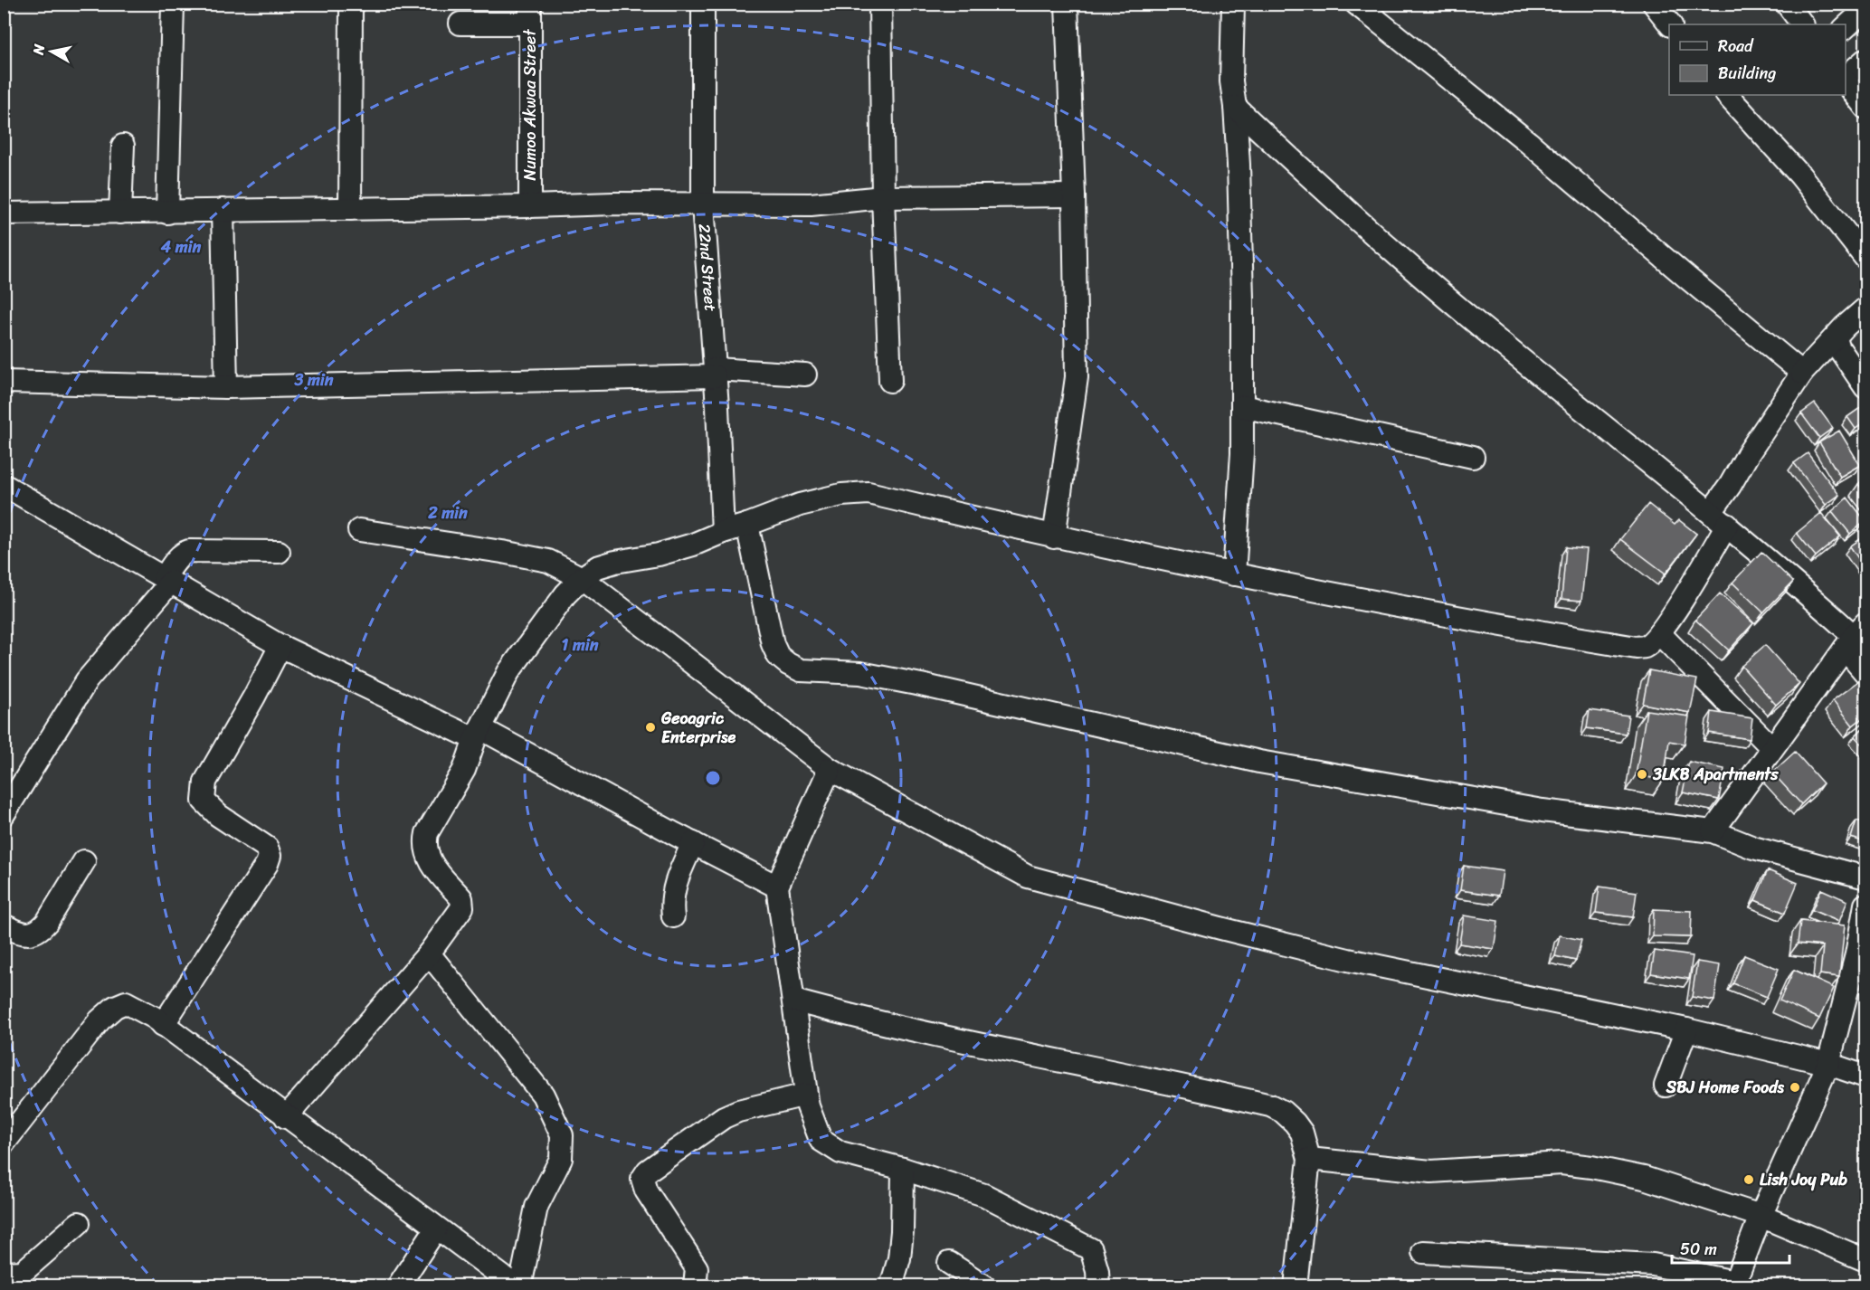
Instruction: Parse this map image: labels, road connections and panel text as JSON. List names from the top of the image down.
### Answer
{
  "streets": {
    "street": ["Numoo Akwaa Street", "22nd Street"]
  },
  "places": [
    "Geoagric Enterprise",
    "3LKB Apartments",
    "SBJ Home Foods",
    "Lish Joy Pub"
  ],
  "legend": ["Road", "Building"],
  "scale_bar": "50 m",
  "north": "left",
  "rings": [
    "4 min",
    "3 min",
    "2 min",
    "1 min"
  ]
}
